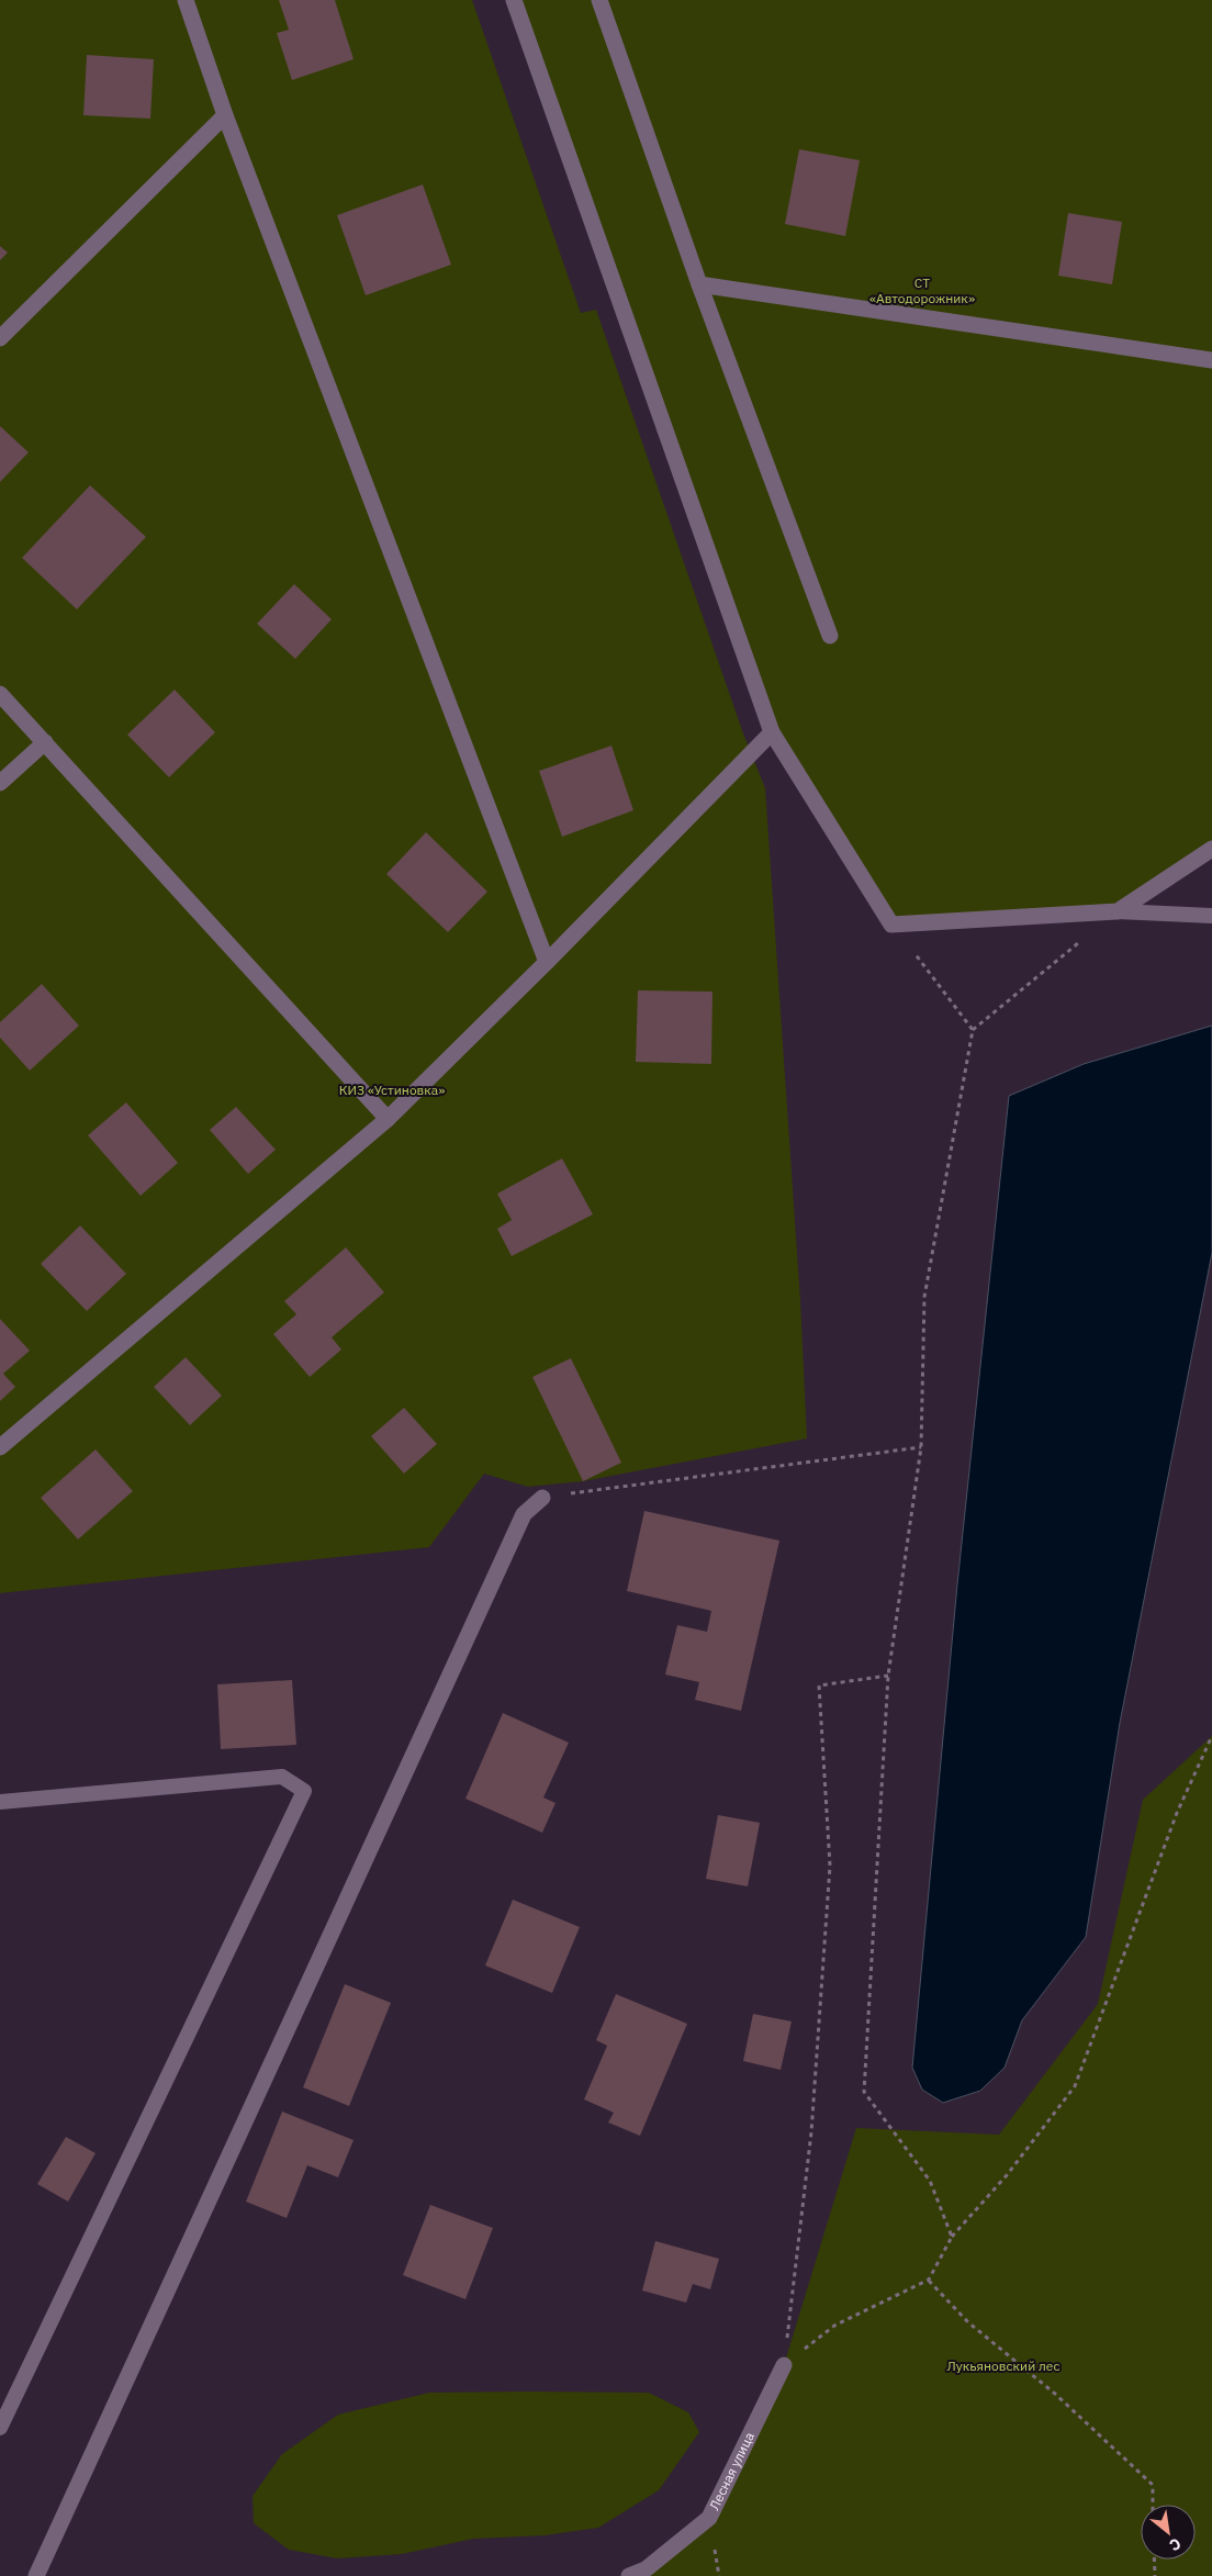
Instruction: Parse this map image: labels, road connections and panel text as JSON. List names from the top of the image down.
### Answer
{
  "streets": {
    "street": ["Лесная улица"]
  },
  "parks": ["СТ «Автодорожник»", "КИЗ «Устиновка»", "Лукьяновский лес"],
  "north": "bottom right"
}
